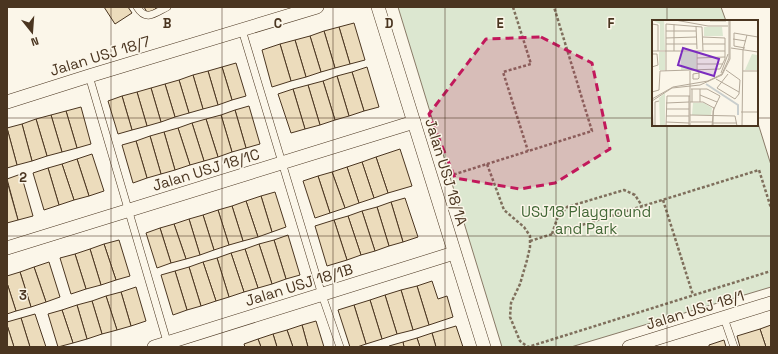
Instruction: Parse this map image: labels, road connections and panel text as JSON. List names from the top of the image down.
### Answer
{
  "streets": {
    "street": [
      "Jalan USJ 18/7",
      "Jalan USJ 18/1C",
      "Jalan USJ 18/1A",
      "Jalan USJ 18/1B",
      "Jalan USJ 18/1"
    ]
  },
  "crossings": [
    ["Jalan USJ 18/1C", "Jalan USJ 18/1A"],
    ["Jalan USJ 18/1A", "Jalan USJ 18/1B"]
  ],
  "parks": ["USJ18 Playground and Park"],
  "north": "bottom",
  "grid": {
    "columns": [
      "B",
      "C",
      "D",
      "E",
      "F"
    ],
    "rows": ["2", "3"]
  }
}
